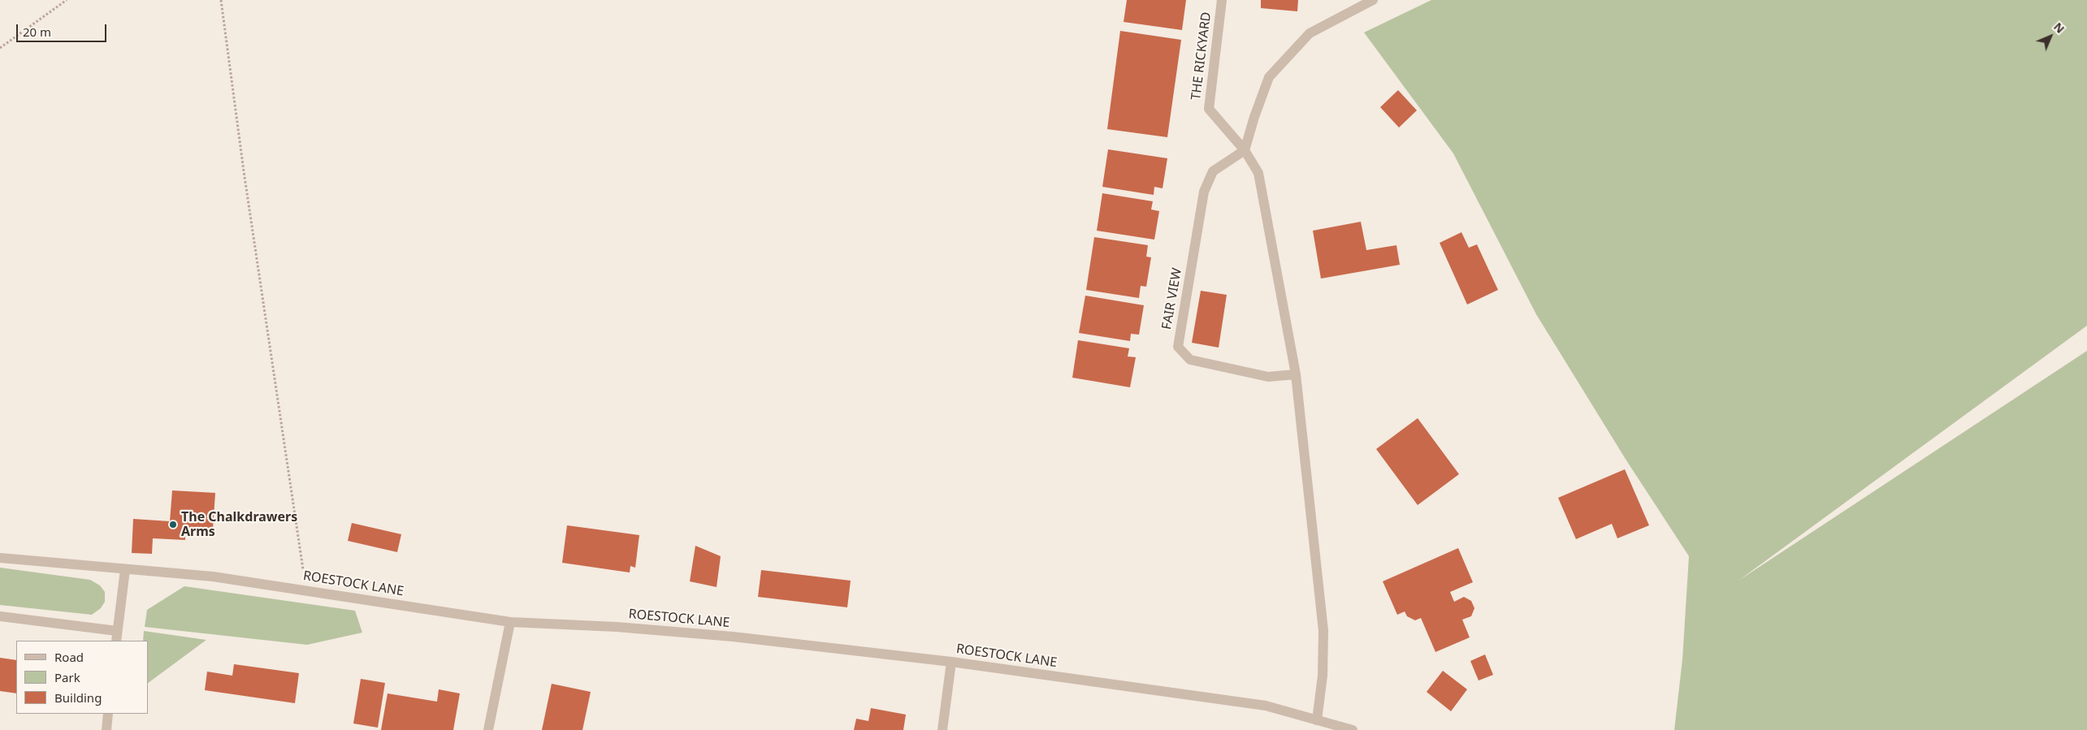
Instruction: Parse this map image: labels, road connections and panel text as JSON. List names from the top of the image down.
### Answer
{
  "streets": {
    "street": ["THE RICKYARD", "FAIR VIEW", "ROESTOCK LANE"]
  },
  "crossings": [
    ["THE RICKYARD", "FAIR VIEW"],
    ["THE RICKYARD", "ROESTOCK LANE"]
  ],
  "places": ["The Chalkdrawers Arms"],
  "legend": ["Road", "Park", "Building"],
  "scale_bar": "20 m",
  "north": "top right"
}
